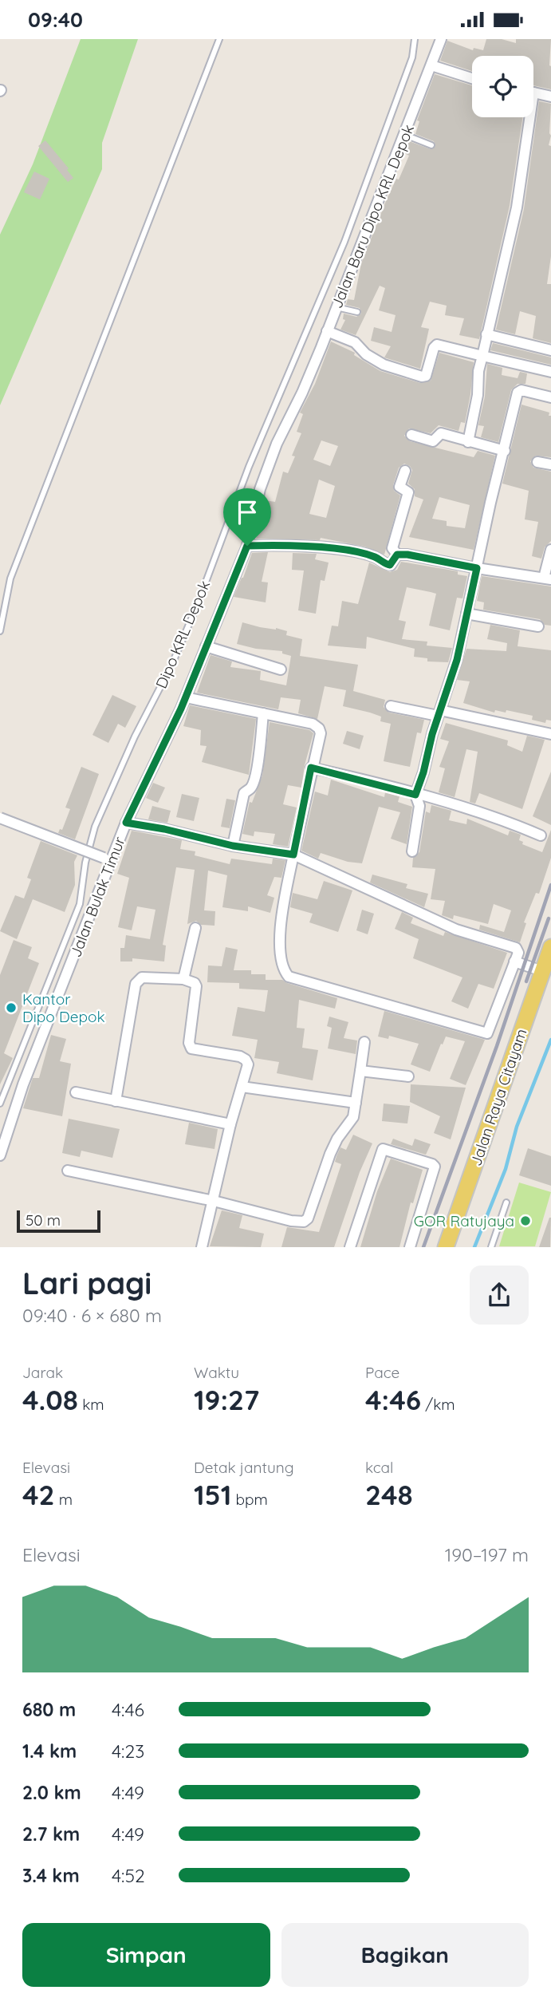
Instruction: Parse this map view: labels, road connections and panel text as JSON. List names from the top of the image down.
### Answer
{
  "streets": {
    "main road": ["Jalan Raya Citayam"],
    "street": ["Jalan Baru Dipo KRL Depok", "Jalan Bulak Timur"],
    "lane": ["Dipo KRL Depok"]
  },
  "crossings": [
    ["Jalan Baru Dipo KRL Depok", "Jalan Bulak Timur"]
  ],
  "places": ["Kantor Dipo Depok", "GOR Ratujaya"],
  "scale_bar": "50 m",
  "page": {
    "status": "09:40",
    "scale": "50 m",
    "heading": ["Lari pagi", "09:40 · 6 × 680 m"],
    "stats": [
      ["Jarak", "4.08 km"],
      ["Waktu", "19:27"],
      ["Pace", "4:46 /km"],
      ["Elevasi", "42 m"],
      ["Detak jantung", "151 bpm"],
      ["kcal", "248"]
    ],
    "chart": ["Elevasi", "190–197 m"],
    "list": [
      {
        "name": "680 m",
        "note": "4:46"
      },
      {
        "name": "1.4 km",
        "note": "4:23"
      },
      {
        "name": "2.0 km",
        "note": "4:49"
      },
      {
        "name": "2.7 km",
        "note": "4:49"
      },
      {
        "name": "3.4 km",
        "note": "4:52"
      }
    ],
    "buttons": ["Simpan", "Bagikan"]
  }
}
